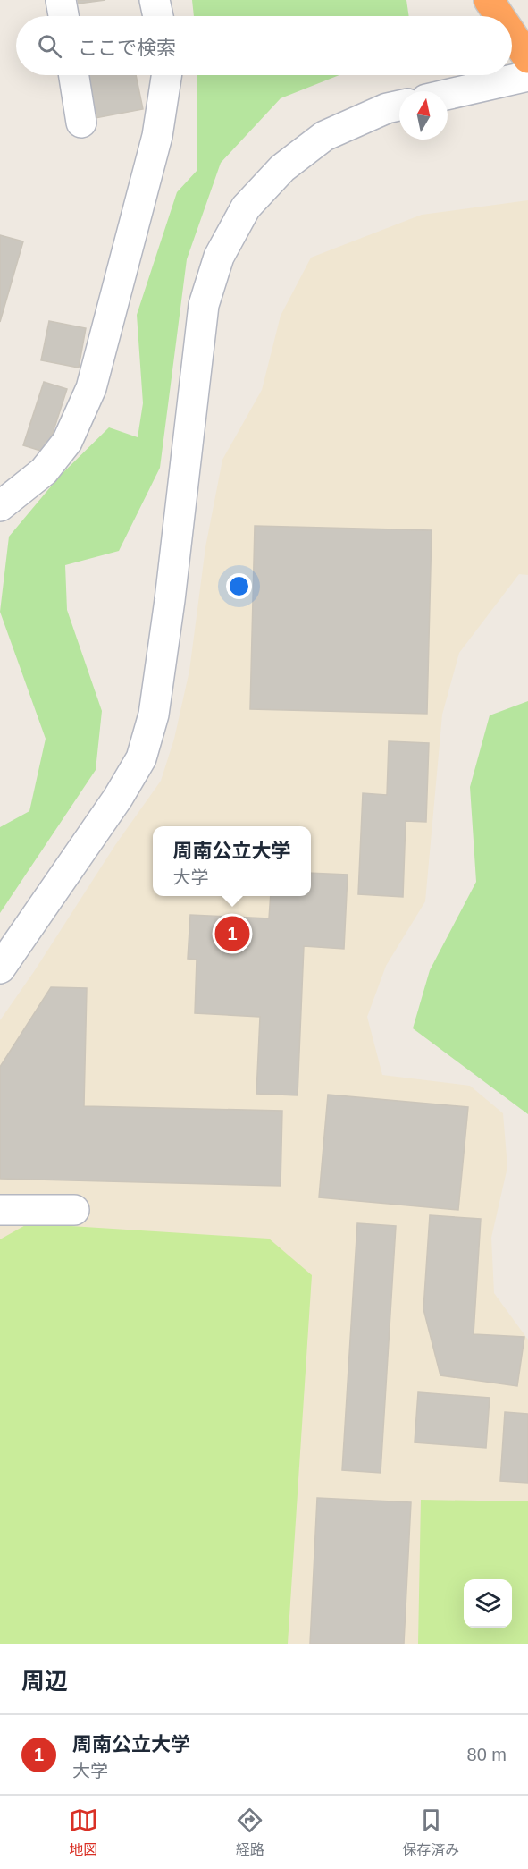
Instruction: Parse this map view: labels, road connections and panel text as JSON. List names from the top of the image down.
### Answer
{
  "north": "top",
  "page": {
    "search": "ここで検索",
    "popup": ["周南公立大学", "大学"],
    "pins": "1",
    "heading": "周辺",
    "list": [
      {
        "mark": "1",
        "name": "周南公立大学",
        "note": "大学",
        "value": "80 m"
      }
    ],
    "nav": ["地図", "経路", "保存済み"]
  }
}
